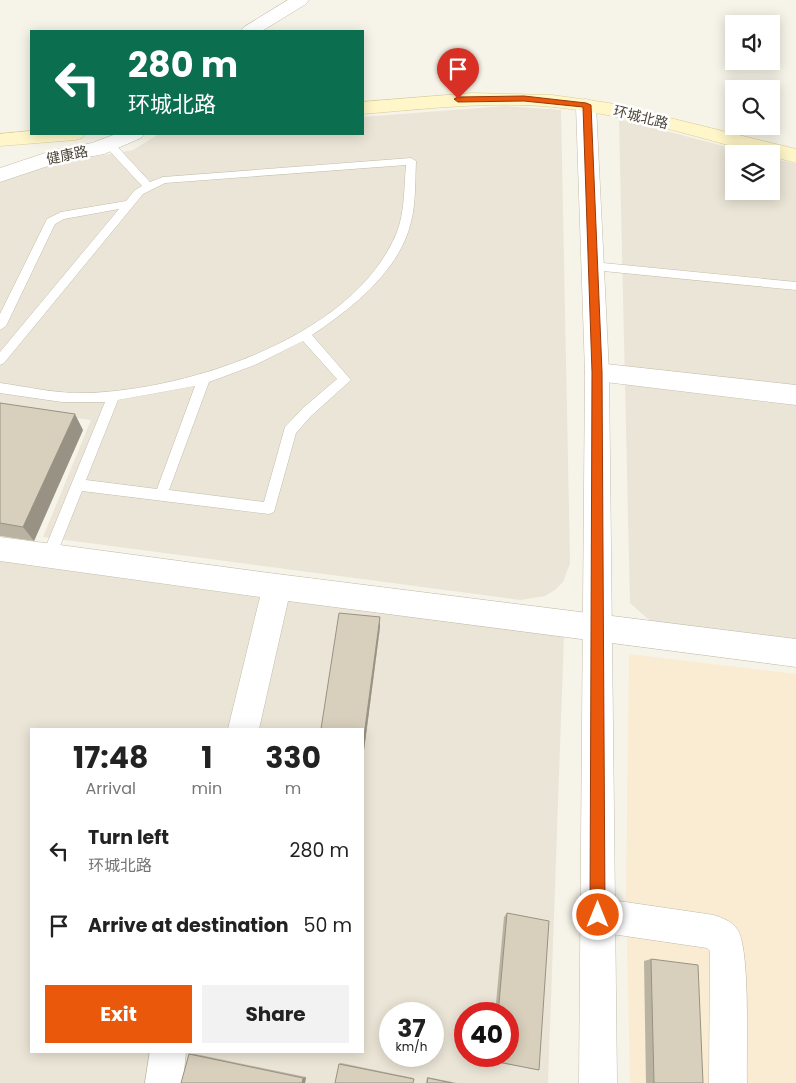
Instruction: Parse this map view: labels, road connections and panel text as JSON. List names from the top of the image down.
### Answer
{
  "streets": {
    "main road": ["环城北路"],
    "street": ["健康路"]
  },
  "page": {
    "turn": ["280 m", "环城北路"],
    "eta": [
      "17:48",
      "Arrival",
      "1",
      "min",
      "330",
      "m"
    ],
    "list": [
      {
        "name": "Turn left",
        "note": "环城北路",
        "value": "280 m"
      },
      {
        "name": "Arrive at destination",
        "value": "50 m"
      }
    ],
    "buttons": ["Exit", "Share"],
    "speed": "37 km/h",
    "limit": "40"
  }
}
